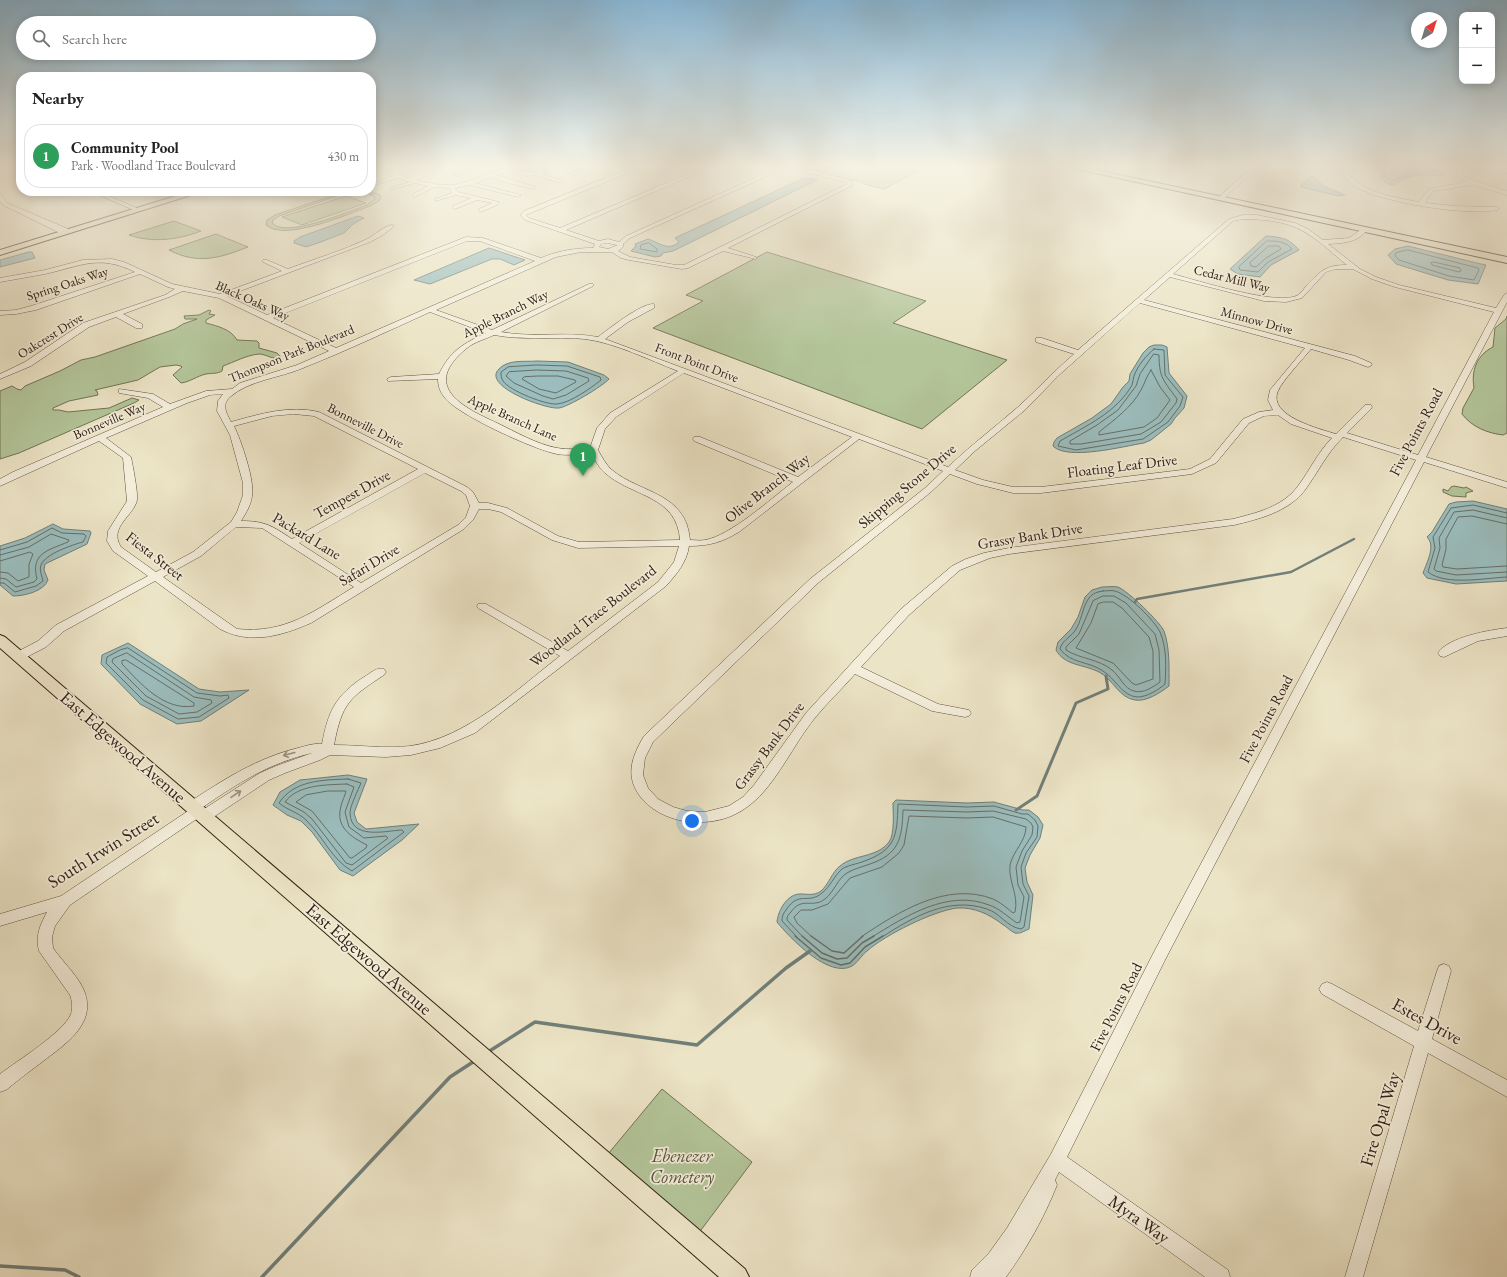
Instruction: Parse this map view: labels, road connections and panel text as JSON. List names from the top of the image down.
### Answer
{
  "streets": {
    "main road": ["East Edgewood Avenue"],
    "street": [
      "Cedar Mill Way",
      "Spring Oaks Way",
      "Black Oaks Way",
      "Apple Branch Way",
      "Minnow Drive",
      "Oakcrest Drive",
      "Thompson Park Boulevard",
      "Front Point Drive",
      "Apple Branch Lane",
      "Bonneville Way",
      "Bonneville Drive",
      "Five Points Road",
      "Floating Leaf Drive",
      "Skipping Stone Drive",
      "Olive Branch Way",
      "Tempest Drive",
      "Packard Lane",
      "Grassy Bank Drive",
      "Fiesta Street",
      "Safari Drive",
      "Woodland Trace Boulevard",
      "South Irwin Street",
      "Estes Drive",
      "Fire Opal Way",
      "Myra Way"
    ]
  },
  "crossings": [
    ["Cedar Mill Way", "Skipping Stone Drive"],
    ["Spring Oaks Way", "Black Oaks Way"],
    ["Black Oaks Way", "Oakcrest Drive"],
    ["Black Oaks Way", "Thompson Park Boulevard"],
    ["Apple Branch Way", "Front Point Drive"],
    ["Apple Branch Way", "Apple Branch Lane"],
    ["Minnow Drive", "Skipping Stone Drive"],
    ["Thompson Park Boulevard", "Front Point Drive"],
    ["Thompson Park Boulevard", "Bonneville Way"],
    ["Thompson Park Boulevard", "Bonneville Drive"],
    ["Thompson Park Boulevard", "Packard Lane"],
    ["Thompson Park Boulevard", "Fiesta Street"],
    ["Thompson Park Boulevard", "East Edgewood Avenue"],
    ["Front Point Drive", "Floating Leaf Drive"],
    ["Front Point Drive", "Skipping Stone Drive"],
    ["Front Point Drive", "Olive Branch Way"],
    ["Apple Branch Lane", "Woodland Trace Boulevard"],
    ["Bonneville Way", "Fiesta Street"],
    ["Bonneville Drive", "Olive Branch Way"],
    ["Bonneville Drive", "Tempest Drive"],
    ["Bonneville Drive", "Safari Drive"],
    ["Five Points Road", "Skipping Stone Drive"],
    ["Five Points Road", "Myra Way"],
    ["Floating Leaf Drive", "Skipping Stone Drive"],
    ["Skipping Stone Drive", "Grassy Bank Drive"],
    ["Olive Branch Way", "Safari Drive"],
    ["Olive Branch Way", "Woodland Trace Boulevard"],
    ["Tempest Drive", "Packard Lane"],
    ["Packard Lane", "Safari Drive"],
    ["Fiesta Street", "Safari Drive"],
    ["Woodland Trace Boulevard", "East Edgewood Avenue"],
    ["Woodland Trace Boulevard", "South Irwin Street"],
    ["East Edgewood Avenue", "South Irwin Street"],
    ["Estes Drive", "Fire Opal Way"]
  ],
  "parks": ["Ebenezer Cometery"],
  "north": "top right",
  "page": {
    "map_buttons": ["+", "−"],
    "search": "Search here",
    "heading": "Nearby",
    "list": [
      {
        "mark": "1",
        "name": "Community Pool",
        "note": "Park · Woodland Trace Boulevard",
        "value": "430 m"
      }
    ],
    "pins": "1"
  }
}
